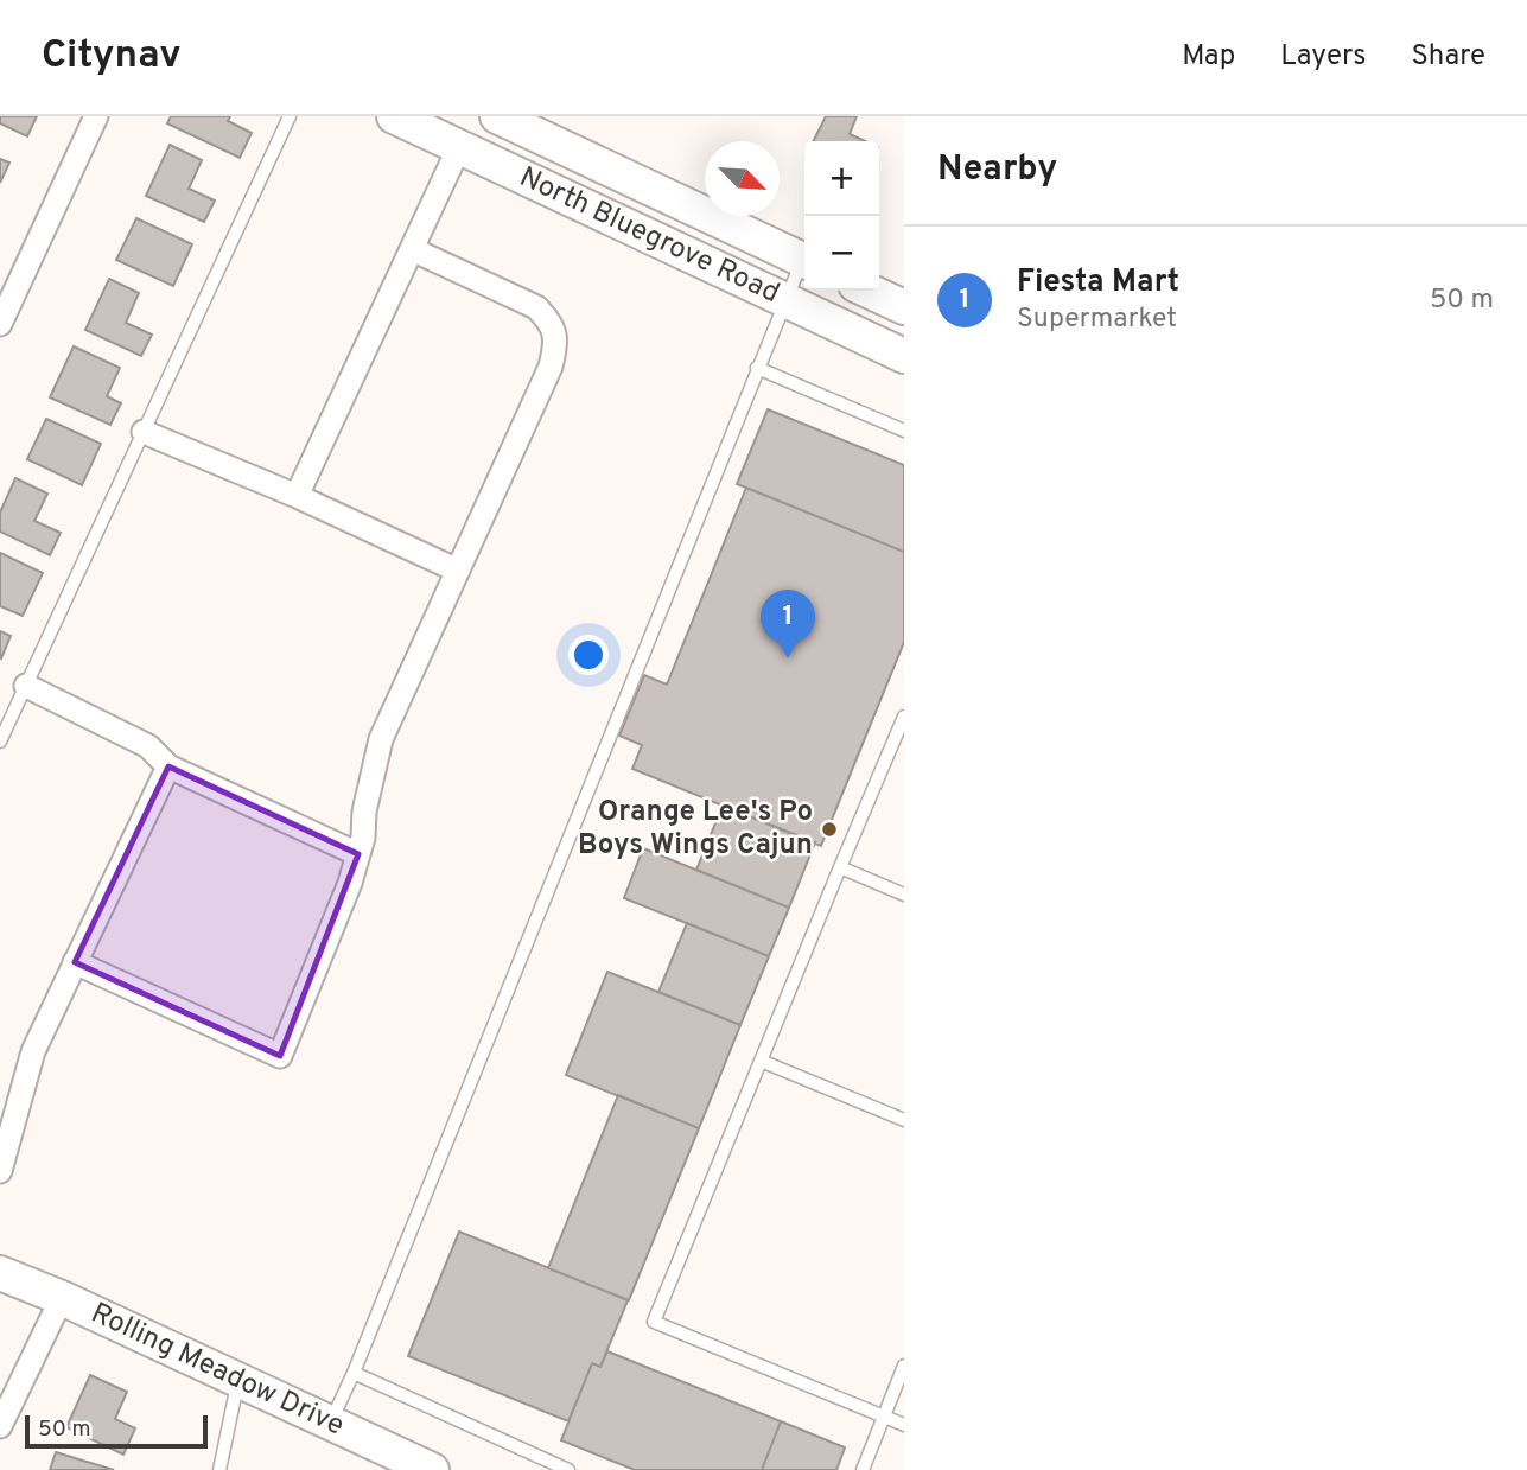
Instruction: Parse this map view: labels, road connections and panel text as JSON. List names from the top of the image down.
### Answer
{
  "streets": {
    "main road": ["North Bluegrove Road", "Rolling Meadow Drive"]
  },
  "places": ["Orange Lee's Po Boys Wings Cajun"],
  "scale_bar": "50 m",
  "north": "bottom right",
  "page": {
    "header": "Citynav",
    "nav": ["Map", "Layers", "Share"],
    "heading": "Nearby",
    "map_buttons": ["+", "−"],
    "list": [
      {
        "mark": "1",
        "name": "Fiesta Mart",
        "note": "Supermarket",
        "value": "50 m"
      }
    ],
    "pins": "1",
    "scale": "50 m"
  }
}
